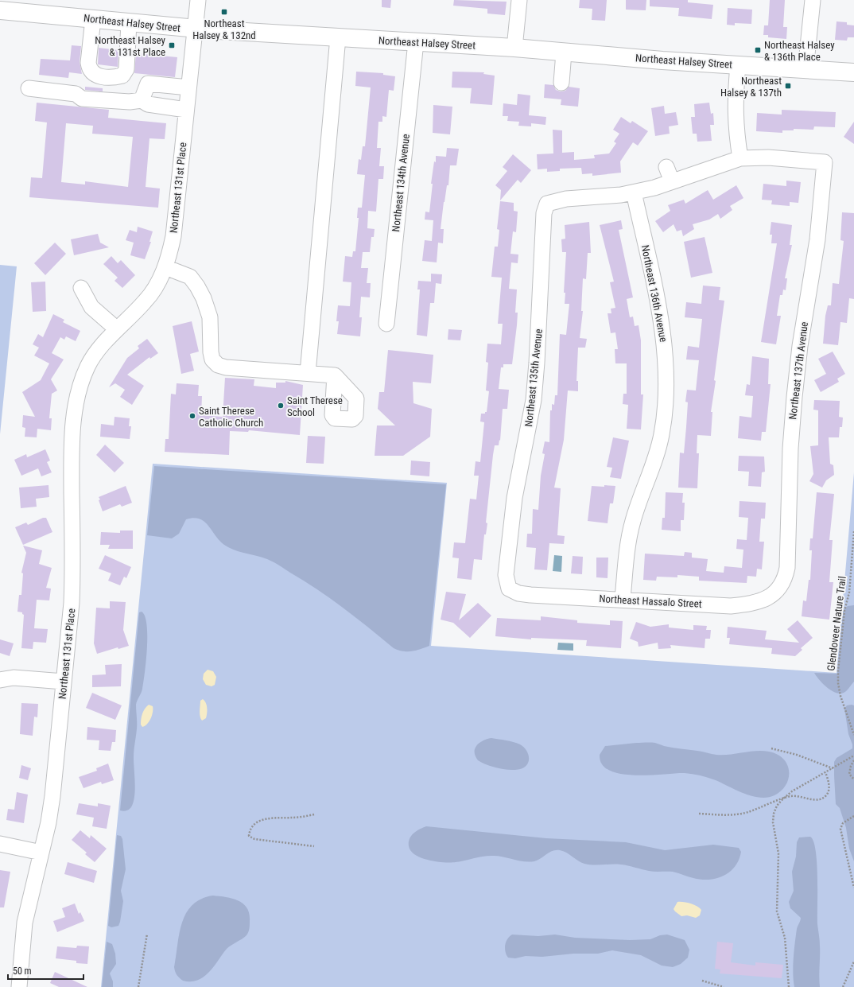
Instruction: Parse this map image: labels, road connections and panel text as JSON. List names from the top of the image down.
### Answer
{
  "streets": {
    "main road": ["Northeast Halsey Street"],
    "street": [
      "Northeast 134th Avenue",
      "Northeast 131st Place",
      "Northeast 136th Avenue",
      "Northeast 137th Avenue",
      "Northeast 135th Avenue",
      "Northeast Hassalo Street"
    ],
    "path": ["Glendoveer Nature Trail"]
  },
  "crossings": [
    ["Northeast Halsey Street", "Northeast 134th Avenue"],
    ["Northeast Halsey Street", "Northeast 131st Place"],
    ["Northeast 136th Avenue", "Northeast 135th Avenue"],
    ["Northeast 136th Avenue", "Northeast Hassalo Street"],
    ["Northeast 137th Avenue", "Northeast Hassalo Street"],
    ["Northeast 135th Avenue", "Northeast Hassalo Street"]
  ],
  "places": {
    "transit": [
      "Northeast Halsey & 132nd",
      "Northeast Halsey & 131st Place",
      "Northeast Halsey & 136th Place",
      "Northeast Halsey & 137th"
    ],
    "other": ["Saint Therese School", "Saint Therese Catholic Church"]
  },
  "scale_bar": "50 m"
}
